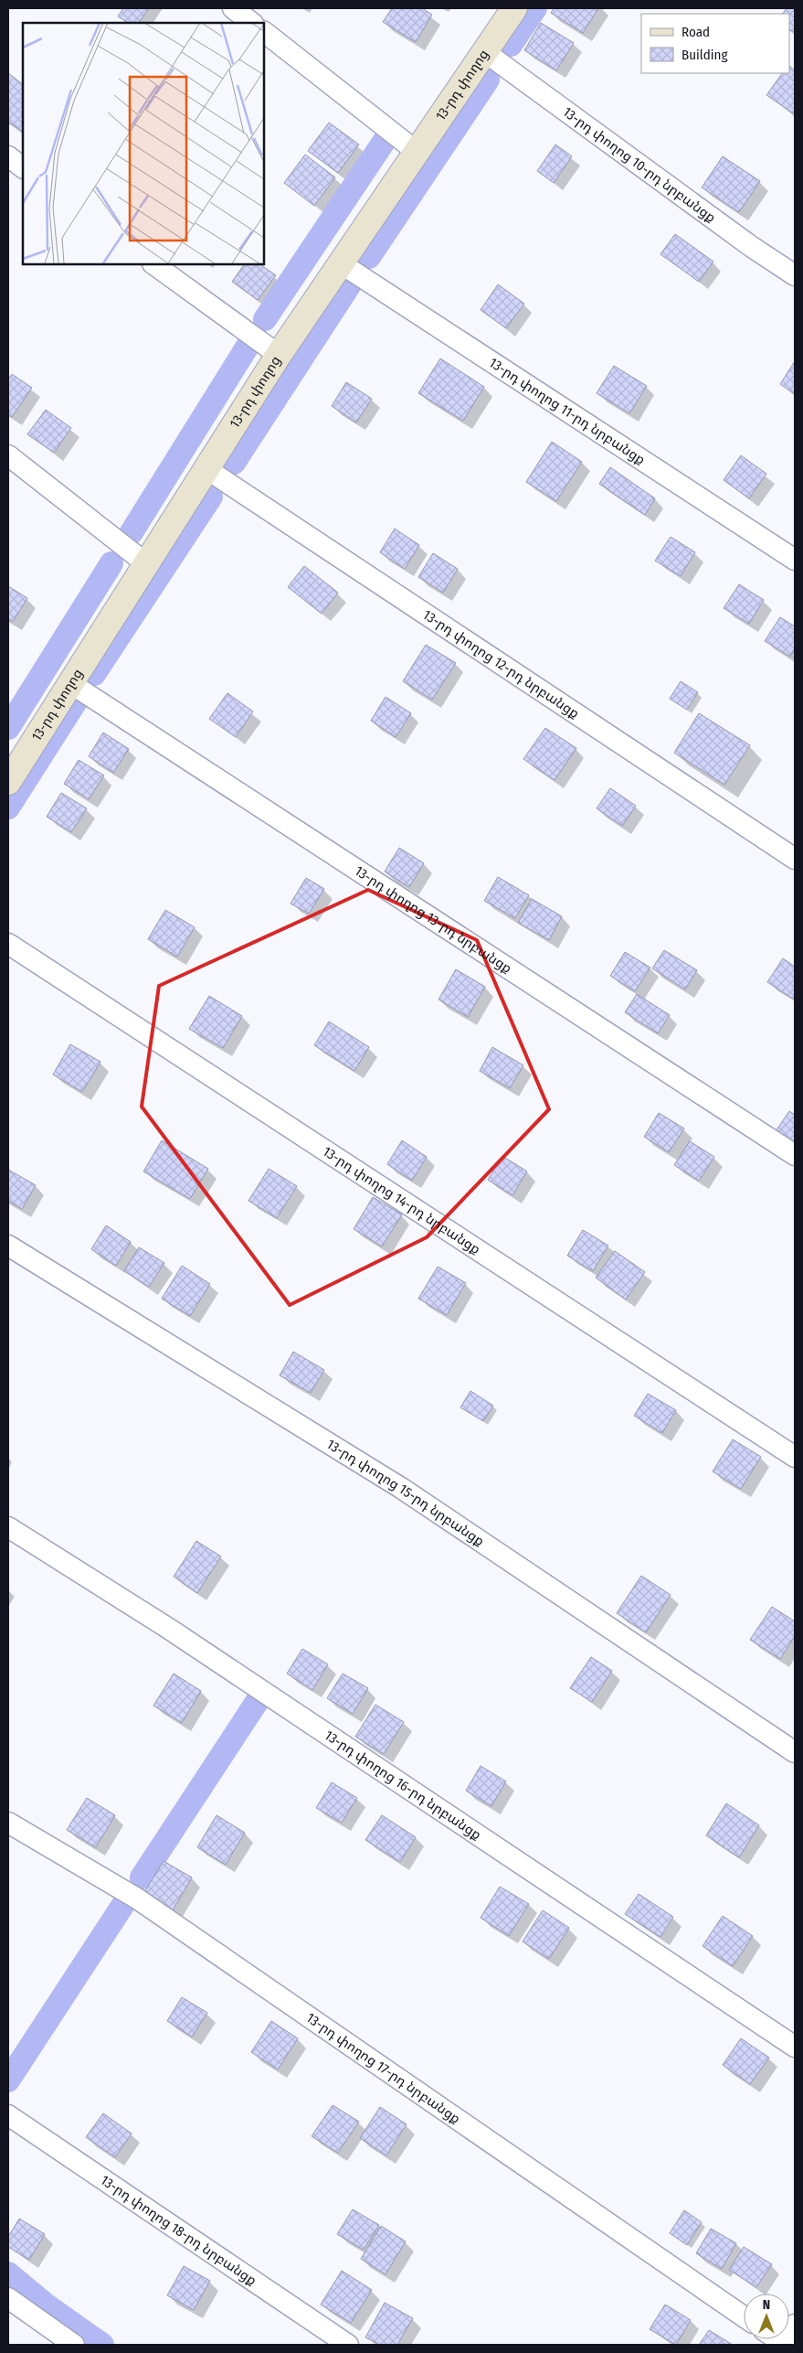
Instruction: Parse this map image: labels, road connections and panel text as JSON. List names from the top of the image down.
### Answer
{
  "streets": {
    "street": [
      "13-րդ փողոց",
      "13-րդ փողոց 10-րդ նրբանցք",
      "13-րդ փողոց 11-րդ նրբանցք",
      "13-րդ փողոց 12-րդ նրբանցք",
      "13-րդ փողոց 13-րդ նրբանցք",
      "13-րդ փողոց 14-րդ նրբանցք",
      "13-րդ փողոց 15-րդ նրբանցք",
      "13-րդ փողոց 16-րդ նրբանցք",
      "13-րդ փողոց 17-րդ նրբանցք",
      "13-րդ փողոց 18-րդ նրբանցք"
    ]
  },
  "crossings": [
    ["13-րդ փողոց", "13-րդ փողոց 10-րդ նրբանցք"],
    ["13-րդ փողոց", "13-րդ փողոց 11-րդ նրբանցք"],
    ["13-րդ փողոց", "13-րդ փողոց 12-րդ նրբանցք"],
    ["13-րդ փողոց", "13-րդ փողոց 13-րդ նրբանցք"]
  ],
  "legend": ["Road", "Building"],
  "north": "top"
}
